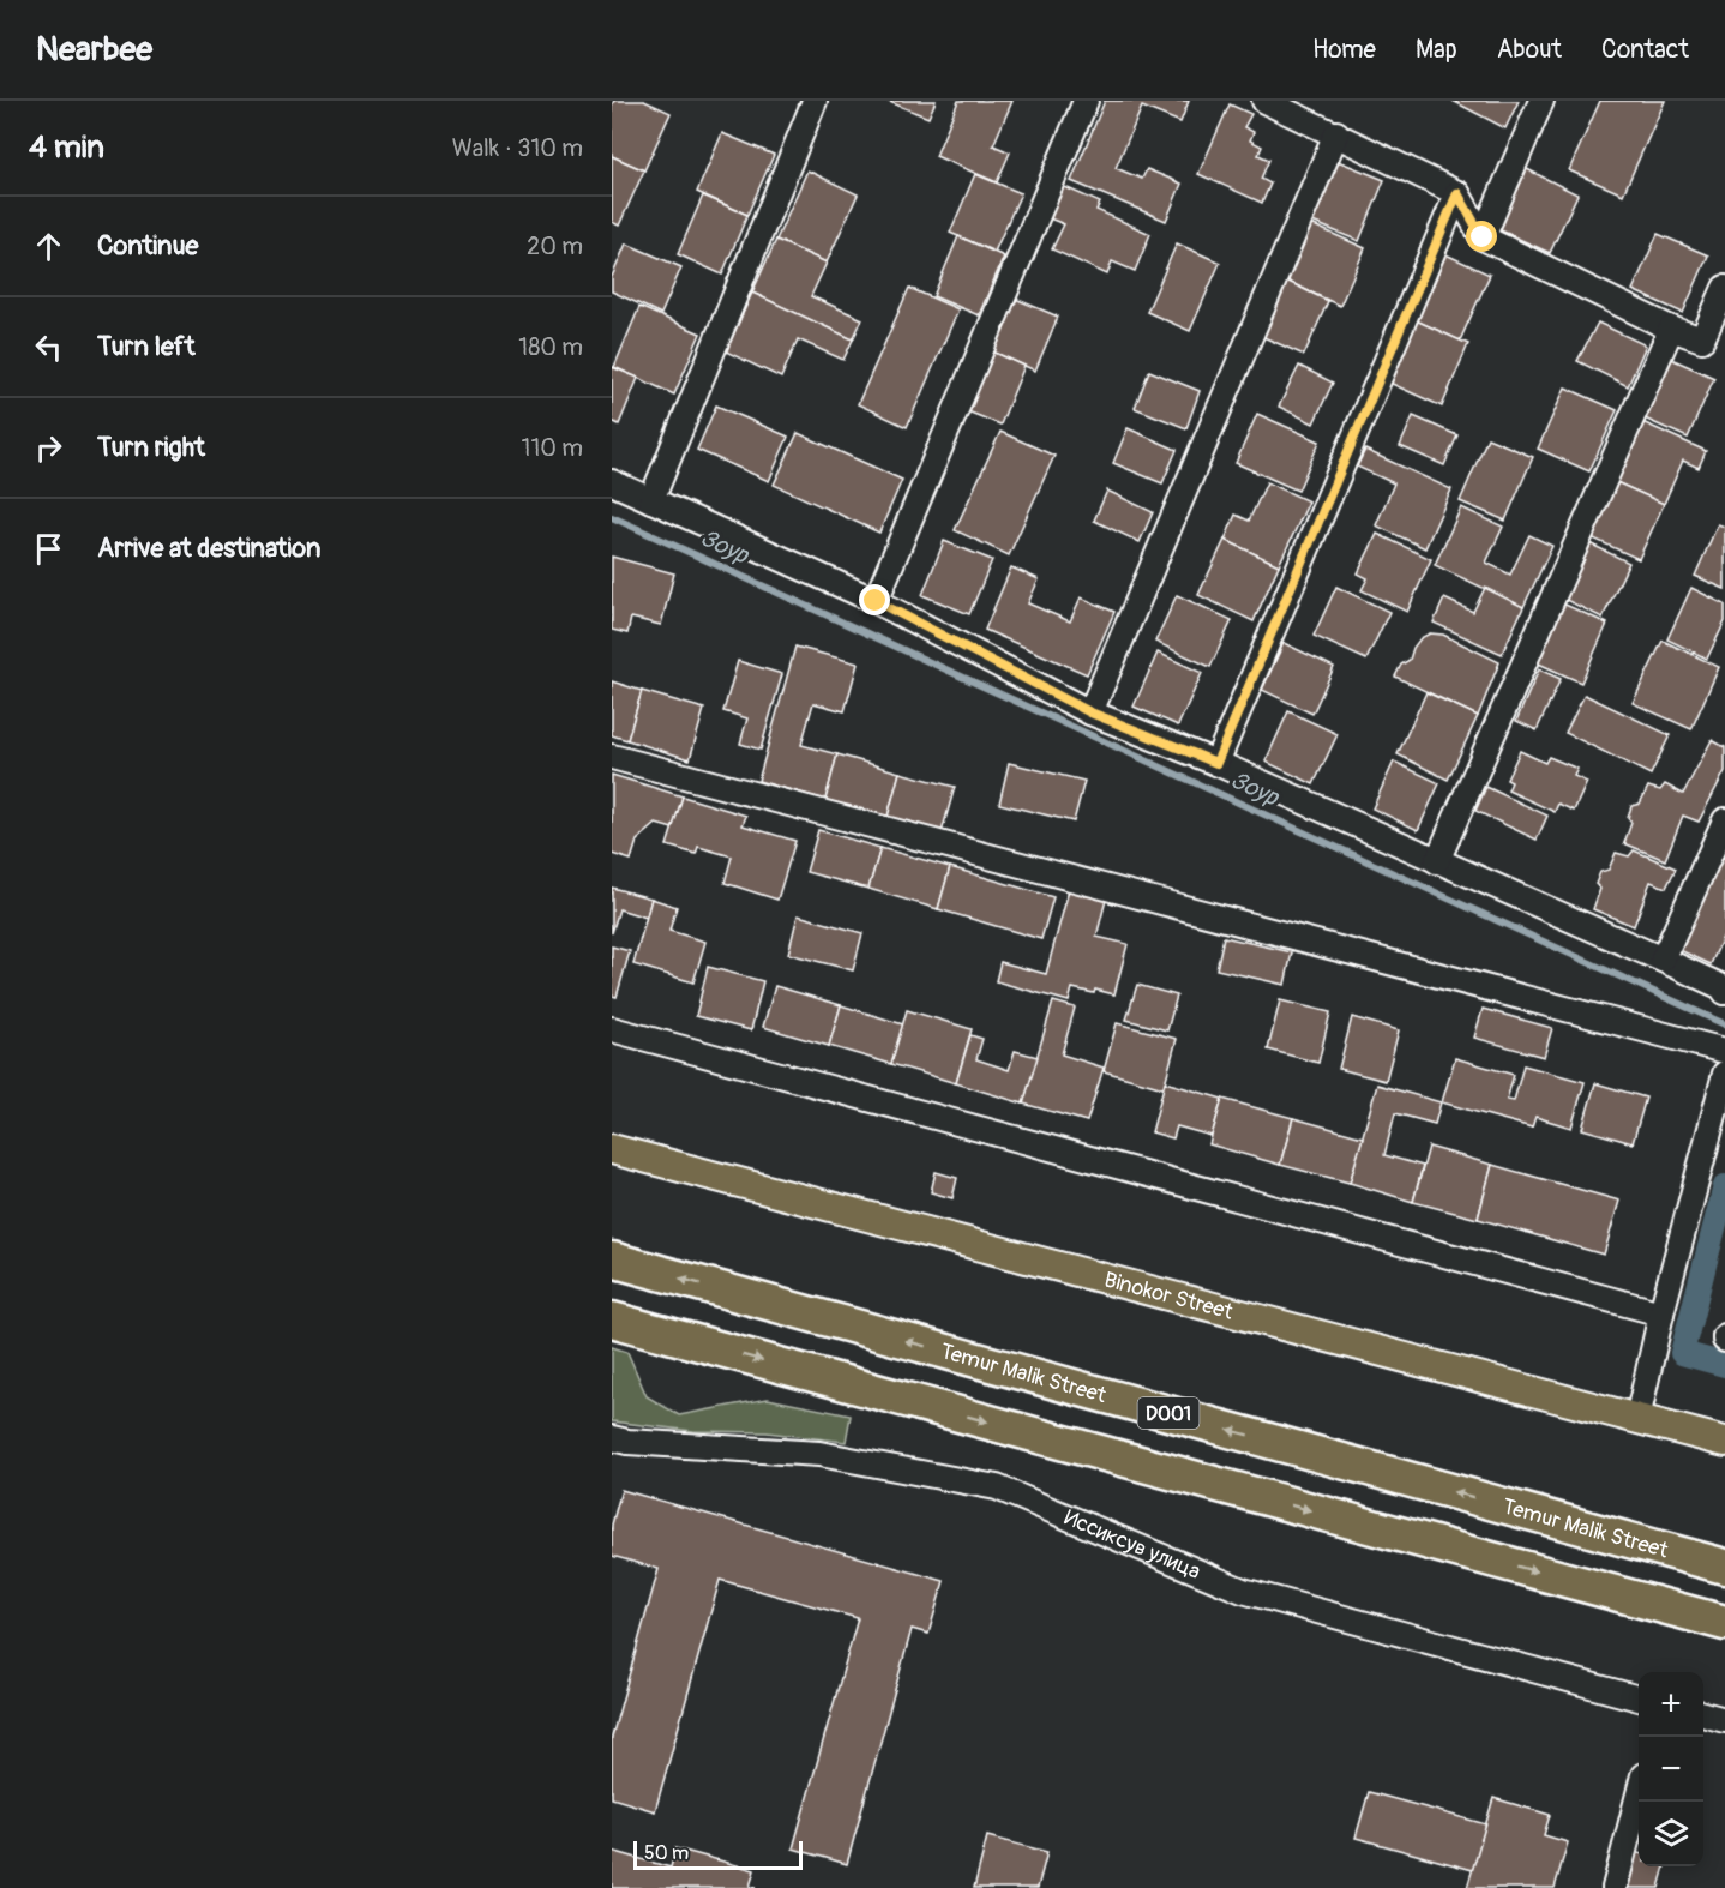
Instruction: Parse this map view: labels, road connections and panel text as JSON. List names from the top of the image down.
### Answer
{
  "streets": {
    "highway": ["Temur Malik Street", "D001"],
    "main road": ["Binokor Street"],
    "street": ["Иссиксув улица"]
  },
  "water": ["Зоур"],
  "scale_bar": "50 m",
  "page": {
    "header": "Nearbee",
    "nav": [
      "Home",
      "Map",
      "About",
      "Contact"
    ],
    "heading": ["4 min", "Walk · 310 m"],
    "list": [
      ["Continue", "20 m"],
      ["Turn left", "180 m"],
      ["Turn right", "110 m"],
      "Arrive at destination"
    ],
    "map_buttons": ["+", "−"],
    "scale": "50 m"
  }
}
